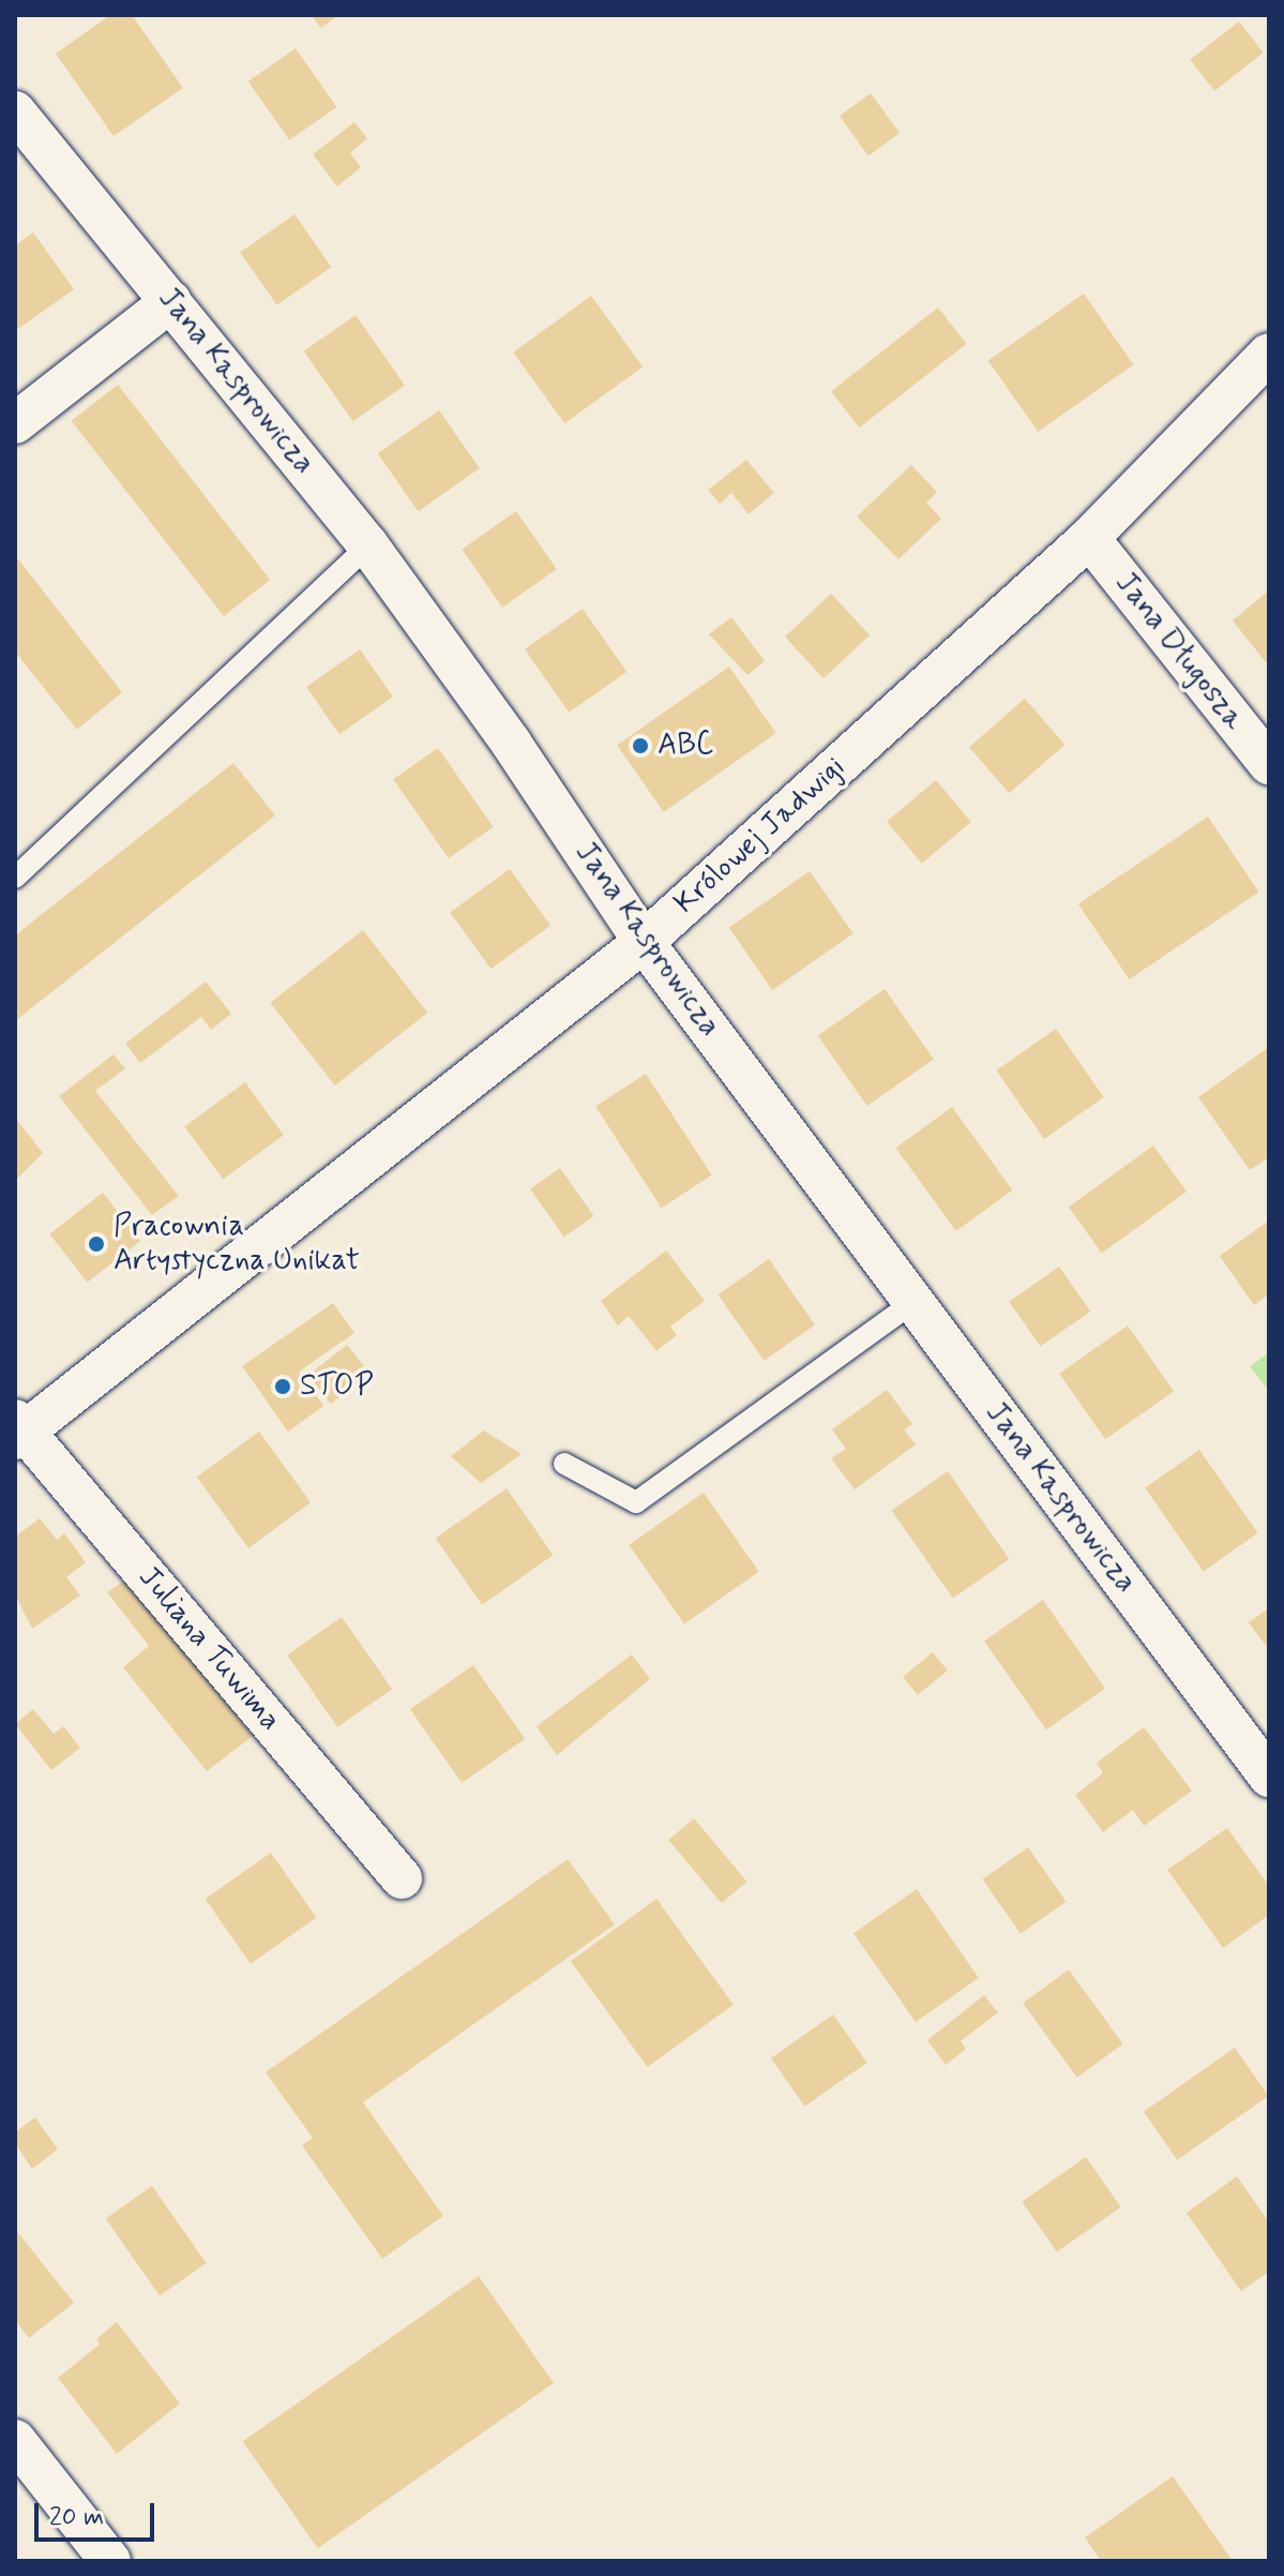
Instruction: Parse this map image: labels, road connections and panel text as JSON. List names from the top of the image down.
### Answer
{
  "streets": {
    "street": [
      "Jana Kasprowicza",
      "Jana Długosza",
      "Królowej Jadwigi",
      "Juliana Tuwima"
    ]
  },
  "crossings": [
    ["Jana Kasprowicza", "Królowej Jadwigi"],
    ["Jana Długosza", "Królowej Jadwigi"],
    ["Królowej Jadwigi", "Juliana Tuwima"]
  ],
  "places": ["ABC", "Pracownia Artystyczna Unikat", "STOP"],
  "scale_bar": "20 m"
}
